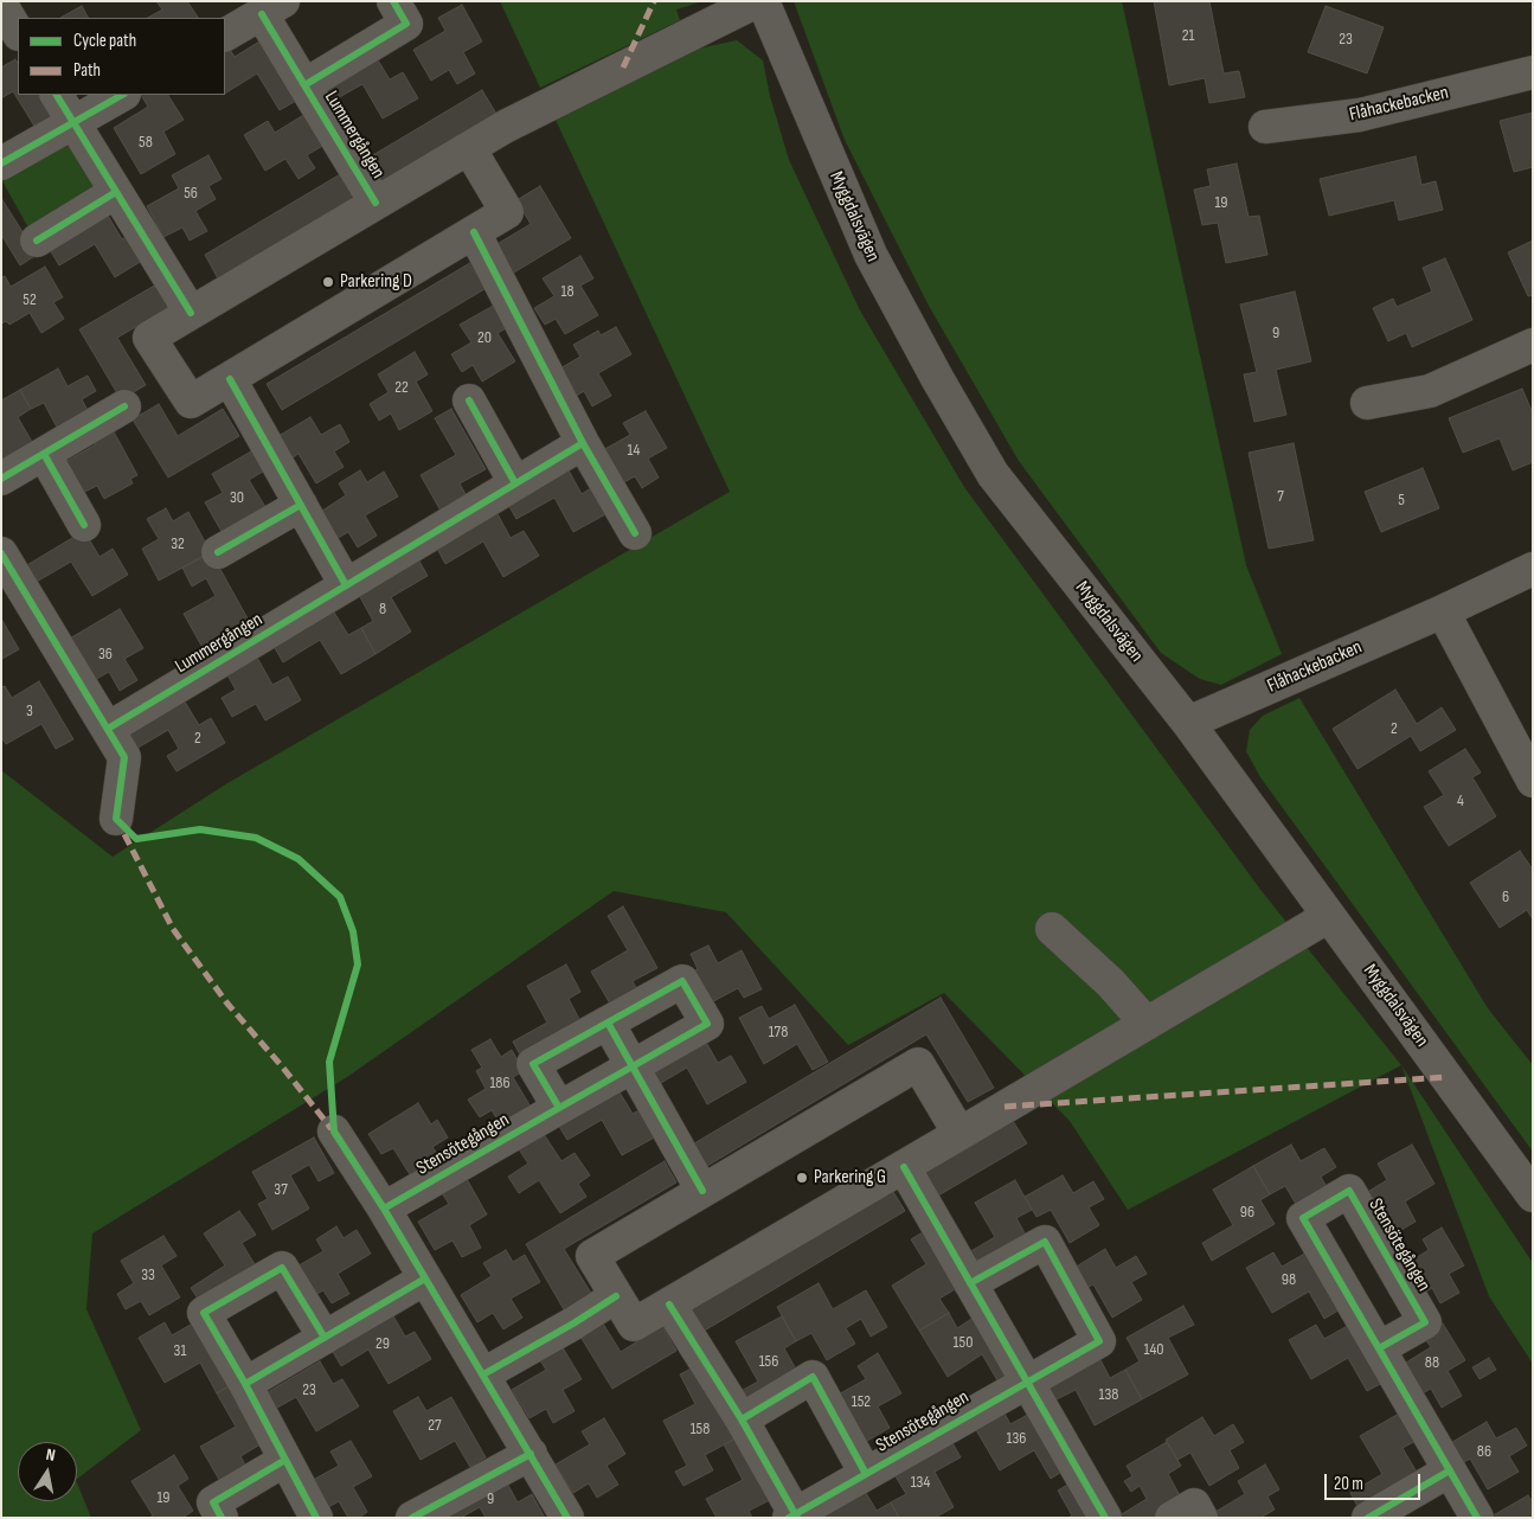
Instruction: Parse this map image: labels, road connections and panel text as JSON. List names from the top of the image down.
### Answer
{
  "streets": {
    "street": [
      "Flåhackebacken",
      "Lummergången",
      "Myggdalsvägen",
      "Stensötegången"
    ]
  },
  "crossings": [
    ["Flåhackebacken", "Myggdalsvägen"]
  ],
  "places": ["Parkering D", "Parkering G"],
  "house_numbers": [
    "21",
    "23",
    "58",
    "56",
    "19",
    "18",
    "52",
    "9",
    "20",
    "22",
    "14",
    "7",
    "30",
    "5",
    "32",
    "8",
    "36",
    "3",
    "2",
    "2",
    "4",
    "6",
    "178",
    "186",
    "37",
    "96",
    "33",
    "98",
    "150",
    "29",
    "140",
    "31",
    "156",
    "88",
    "23",
    "138",
    "152",
    "27",
    "158",
    "136",
    "86",
    "134",
    "19",
    "9"
  ],
  "legend": ["Cycle path", "Path"],
  "scale_bar": "20 m",
  "north": "top"
}
